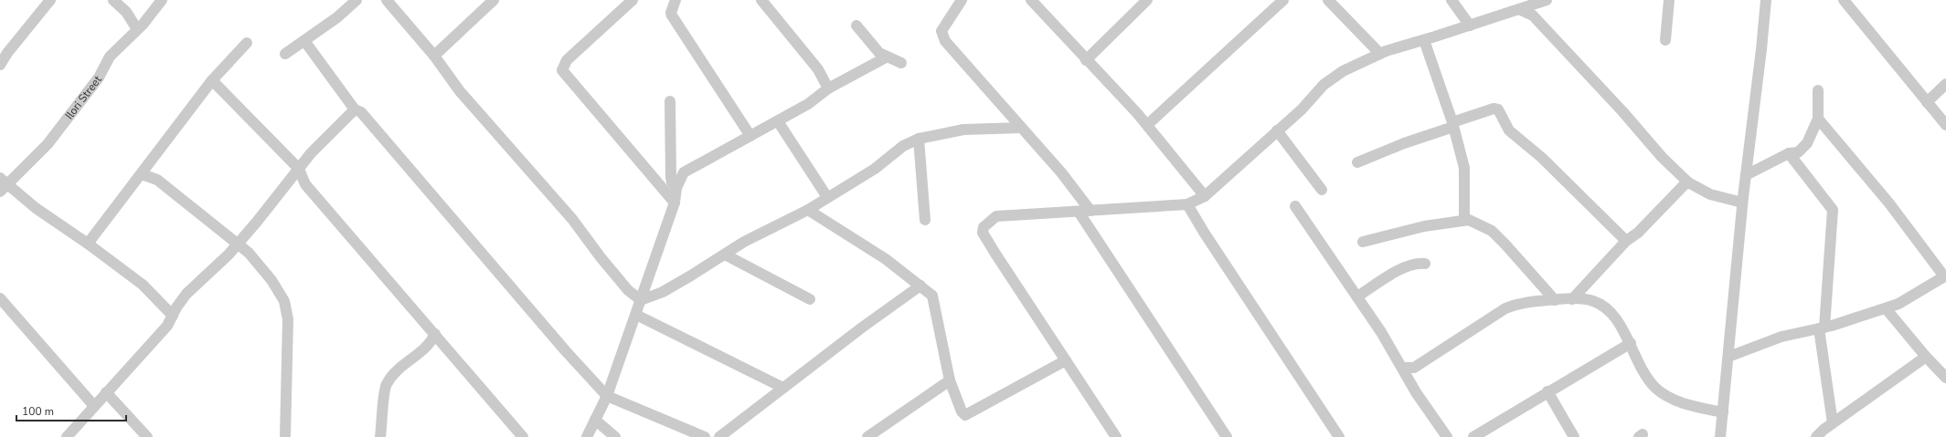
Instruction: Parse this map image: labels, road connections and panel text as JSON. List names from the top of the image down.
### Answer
{
  "streets": {
    "street": ["Ilori Street"]
  },
  "scale_bar": "100 m"
}
